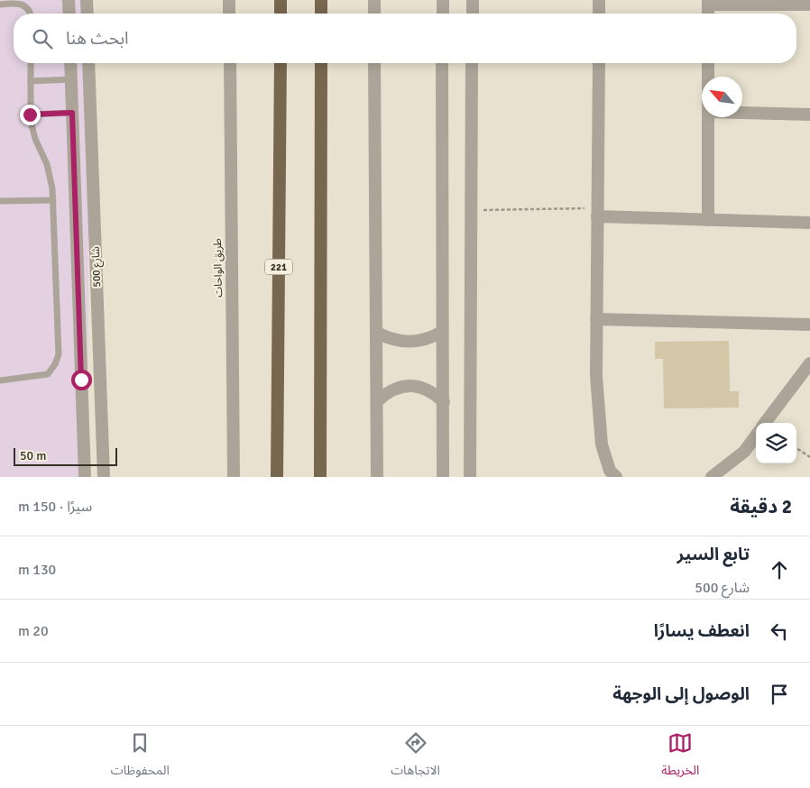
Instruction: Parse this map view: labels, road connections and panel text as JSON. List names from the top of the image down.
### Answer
{
  "streets": {
    "highway": ["221"],
    "street": ["شارع 500", "طريق الواحات"]
  },
  "scale_bar": "50 m",
  "north": "top left",
  "page": {
    "search": "ابحث هنا",
    "scale": "50 m",
    "heading": ["2 دقيقة", "سيرًا · 150 m"],
    "list": [
      ["تابع السير", "شارع 500", "130 m"],
      ["انعطف يسارًا", "20 m"],
      "الوصول إلى الوجهة"
    ],
    "nav": ["الخريطة", "الاتجاهات", "المحفوظات"]
  }
}
